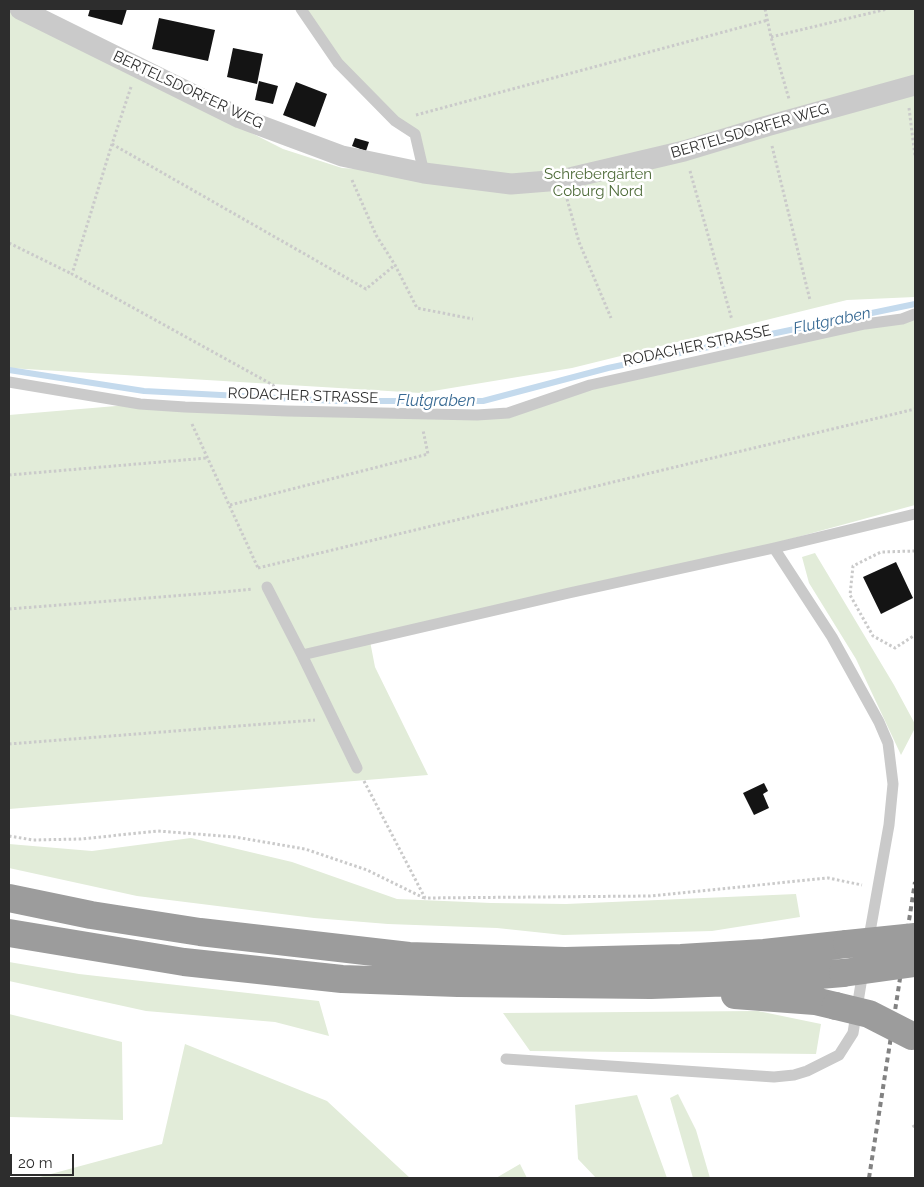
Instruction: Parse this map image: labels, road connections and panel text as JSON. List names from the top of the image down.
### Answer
{
  "streets": {
    "street": ["BERTELSDORFER WEG"],
    "lane": ["RODACHER STRASSE"]
  },
  "water": ["Flutgraben"],
  "parks": ["Schrebergärten Coburg Nord"],
  "scale_bar": "20 m"
}
